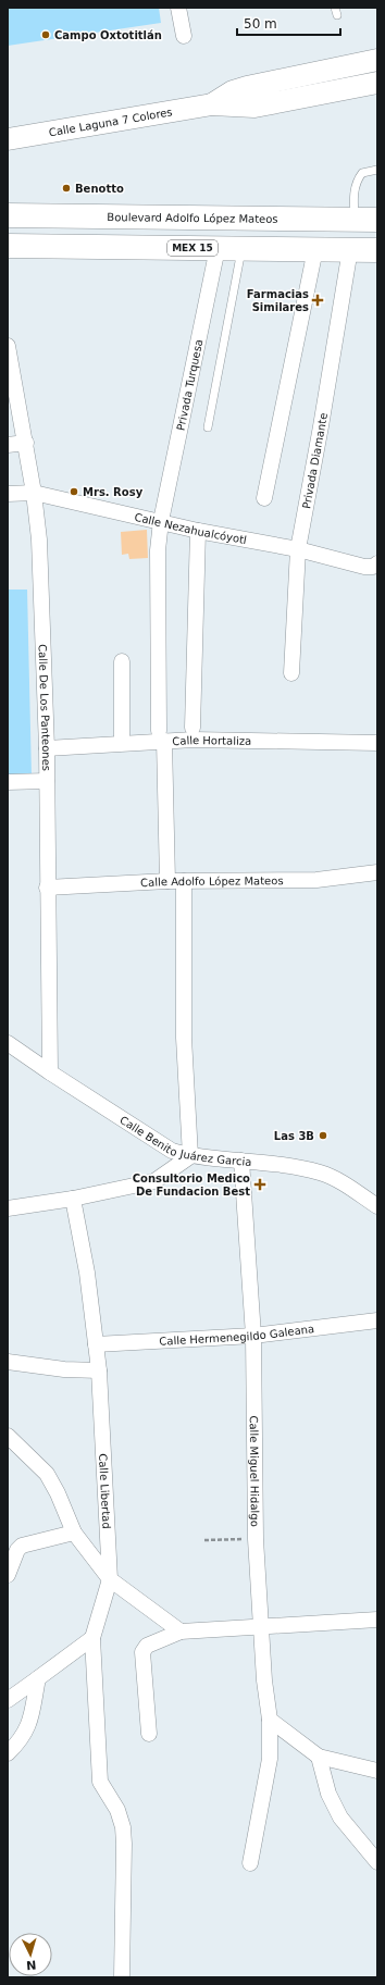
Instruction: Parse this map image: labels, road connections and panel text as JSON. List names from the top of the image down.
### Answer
{
  "streets": {
    "main road": ["Calle Laguna 7 Colores", "Boulevard Adolfo López Mateos", "MEX 15"],
    "street": [
      "Privada Turquesa",
      "Privada Diamante",
      "Calle Nezahualcóyotl",
      "Calle De Los Panteones",
      "Calle Hortaliza",
      "Calle Adolfo López Mateos",
      "Calle Benito Juárez Garcia",
      "Calle Hermenegildo Galeana",
      "Calle Miguel Hidalgo",
      "Calle Libertad"
    ]
  },
  "crossings": [
    ["MEX 15", "Privada Turquesa"],
    ["MEX 15", "Privada Diamante"],
    ["Privada Turquesa", "Calle Nezahualcóyotl"],
    ["Privada Turquesa", "Calle Hortaliza"],
    ["Privada Turquesa", "Calle Adolfo López Mateos"],
    ["Privada Diamante", "Calle Nezahualcóyotl"],
    ["Calle Nezahualcóyotl", "Calle De Los Panteones"],
    ["Calle De Los Panteones", "Calle Hortaliza"],
    ["Calle De Los Panteones", "Calle Adolfo López Mateos"],
    ["Calle De Los Panteones", "Calle Benito Juárez Garcia"],
    ["Calle Benito Juárez Garcia", "Calle Miguel Hidalgo"],
    ["Calle Hermenegildo Galeana", "Calle Miguel Hidalgo"],
    ["Calle Hermenegildo Galeana", "Calle Libertad"]
  ],
  "places": {
    "other": [
      "Campo Oxtotitlán",
      "Benotto",
      "Mrs. Rosy",
      "Las 3B"
    ],
    "health": ["Farmacias Similares", "Consultorio Medico De Fundacion Best"]
  },
  "scale_bar": "50 m",
  "north": "bottom"
}
